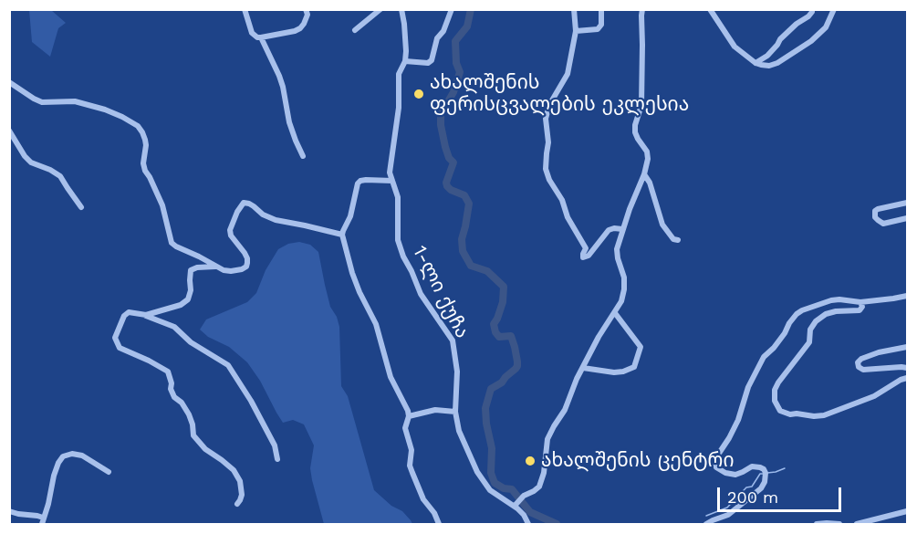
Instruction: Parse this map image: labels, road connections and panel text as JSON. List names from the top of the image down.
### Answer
{
  "streets": {
    "street": ["1-ლი ქუჩა"]
  },
  "places": ["ახალშენის ფერისცვალების ეკლესია", "ახალშენის ცენტრი"],
  "scale_bar": "200 m"
}
